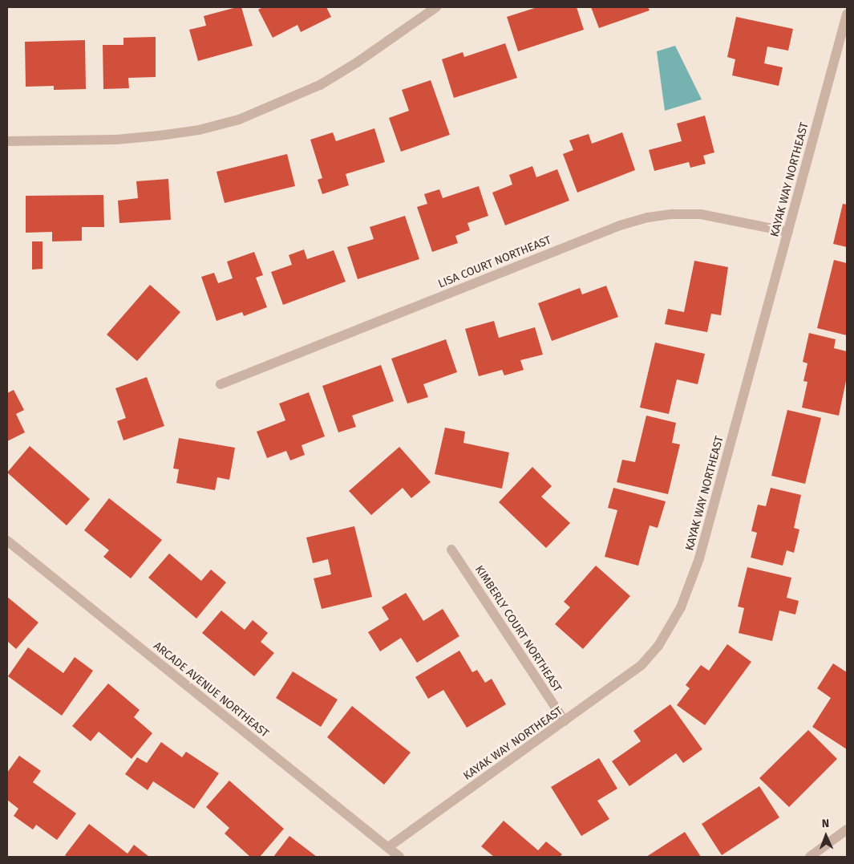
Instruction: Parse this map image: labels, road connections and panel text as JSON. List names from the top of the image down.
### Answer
{
  "streets": {
    "street": [
      "KAYAK WAY NORTHEAST",
      "LISA COURT NORTHEAST",
      "KIMBERLY COURT NORTHEAST",
      "ARCADE AVENUE NORTHEAST"
    ]
  },
  "crossings": [
    ["KAYAK WAY NORTHEAST", "LISA COURT NORTHEAST"],
    ["KAYAK WAY NORTHEAST", "KIMBERLY COURT NORTHEAST"],
    ["KAYAK WAY NORTHEAST", "ARCADE AVENUE NORTHEAST"]
  ],
  "north": "top"
}
